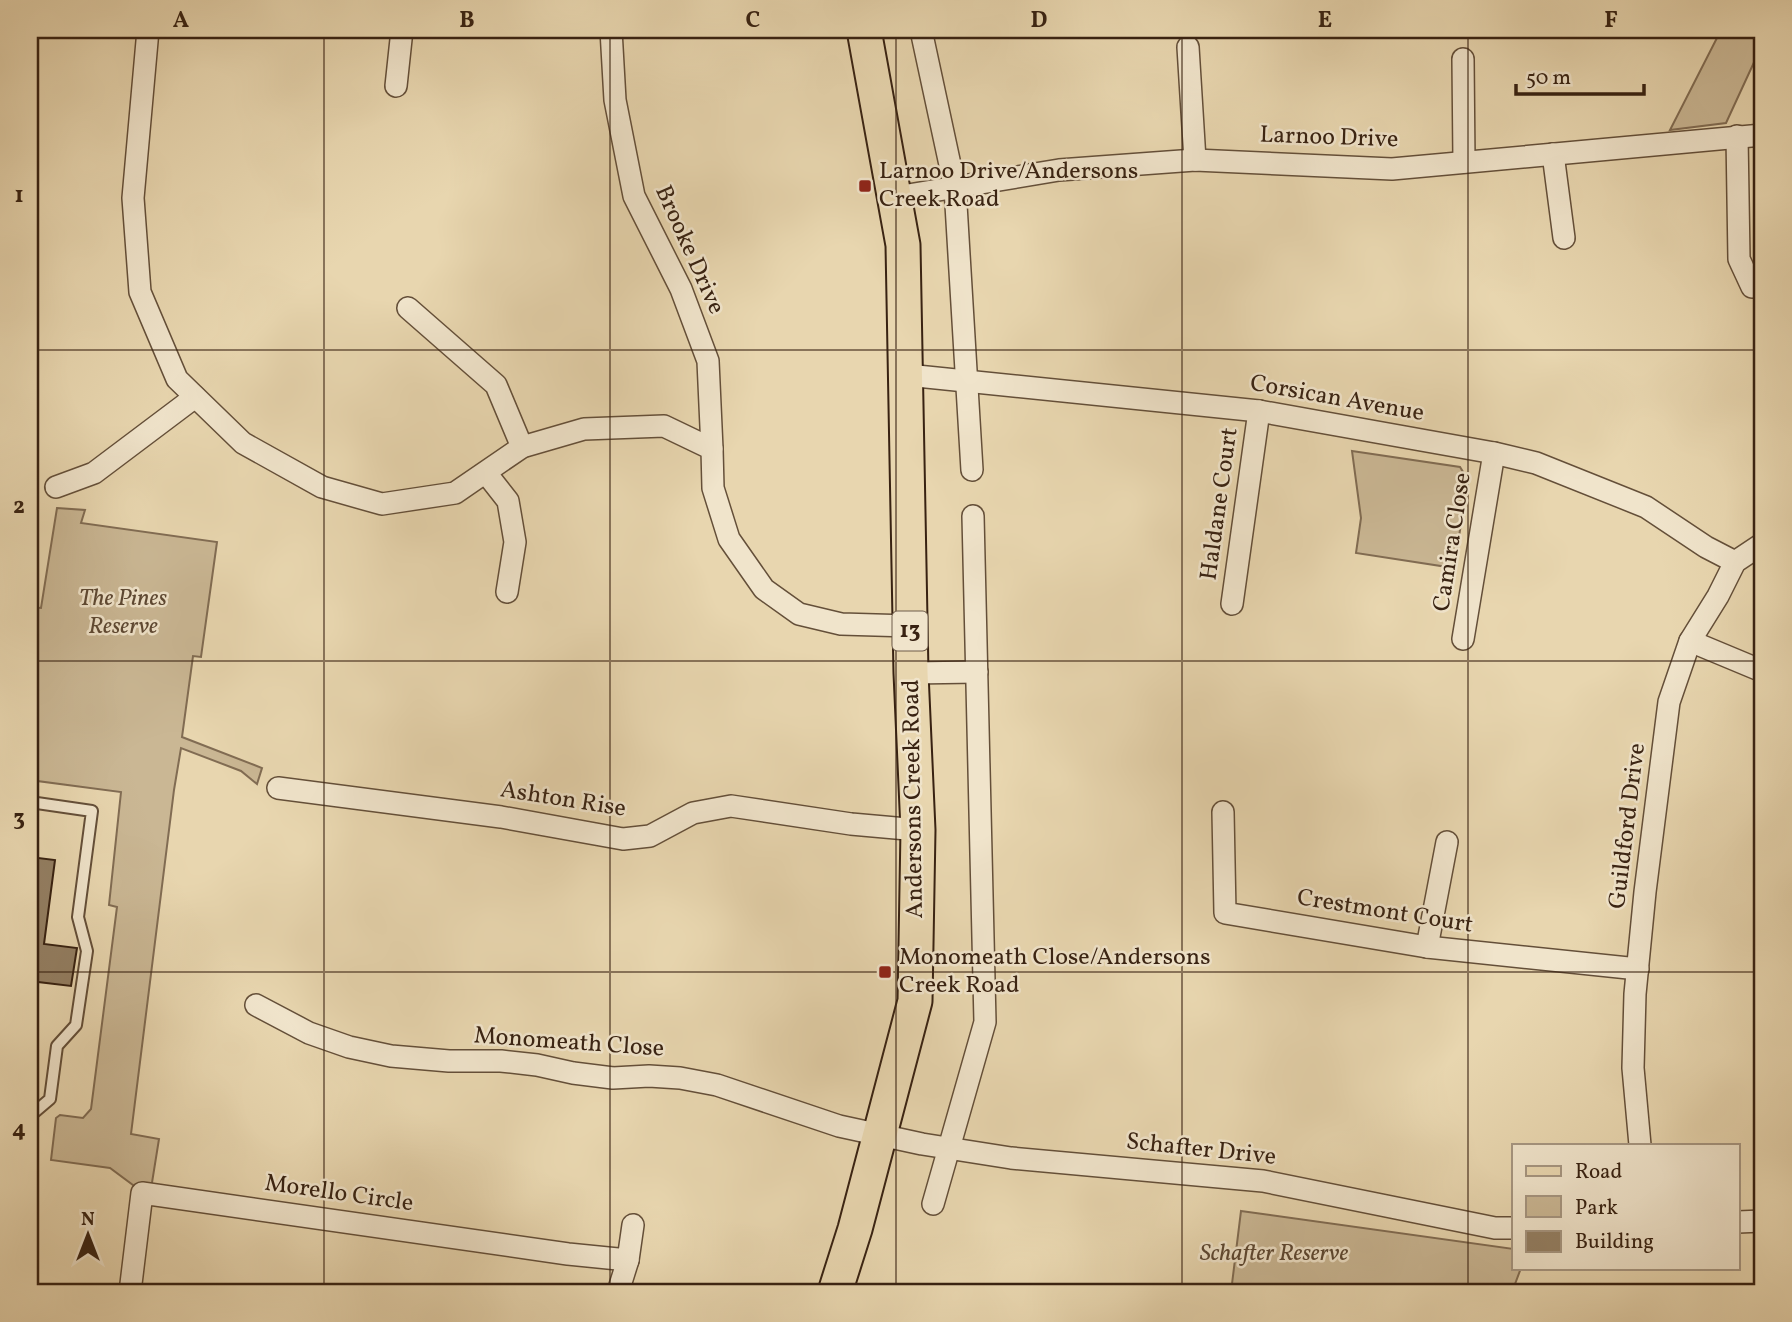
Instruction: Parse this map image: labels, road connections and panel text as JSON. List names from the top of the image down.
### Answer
{
  "streets": {
    "main road": ["13", "Andersons Creek Road"],
    "street": [
      "Larnoo Drive",
      "Brooke Drive",
      "Corsican Avenue",
      "Haldane Court",
      "Camira Close",
      "Ashton Rise",
      "Guildford Drive",
      "Crestmont Court",
      "Monomeath Close",
      "Schafter Drive",
      "Morello Circle"
    ]
  },
  "crossings": [
    ["Larnoo Drive", "Andersons Creek Road"],
    ["Brooke Drive", "Andersons Creek Road"],
    ["Corsican Avenue", "Haldane Court"],
    ["Corsican Avenue", "Camira Close"],
    ["Corsican Avenue", "Andersons Creek Road"],
    ["Corsican Avenue", "Guildford Drive"],
    ["Andersons Creek Road", "Ashton Rise"],
    ["Andersons Creek Road", "Monomeath Close"],
    ["Andersons Creek Road", "Schafter Drive"],
    ["Guildford Drive", "Crestmont Court"],
    ["Monomeath Close", "Schafter Drive"]
  ],
  "parks": ["The Pines Reserve", "Schafter Reserve"],
  "places": {
    "transit": ["Larnoo Drive/Andersons Creek Road", "Monomeath Close/Andersons Creek Road"]
  },
  "legend": ["Road", "Park", "Building"],
  "scale_bar": "50 m",
  "north": "top",
  "grid": {
    "columns": [
      "A",
      "B",
      "C",
      "D",
      "E",
      "F"
    ],
    "rows": [
      "1",
      "2",
      "3",
      "4"
    ]
  }
}
